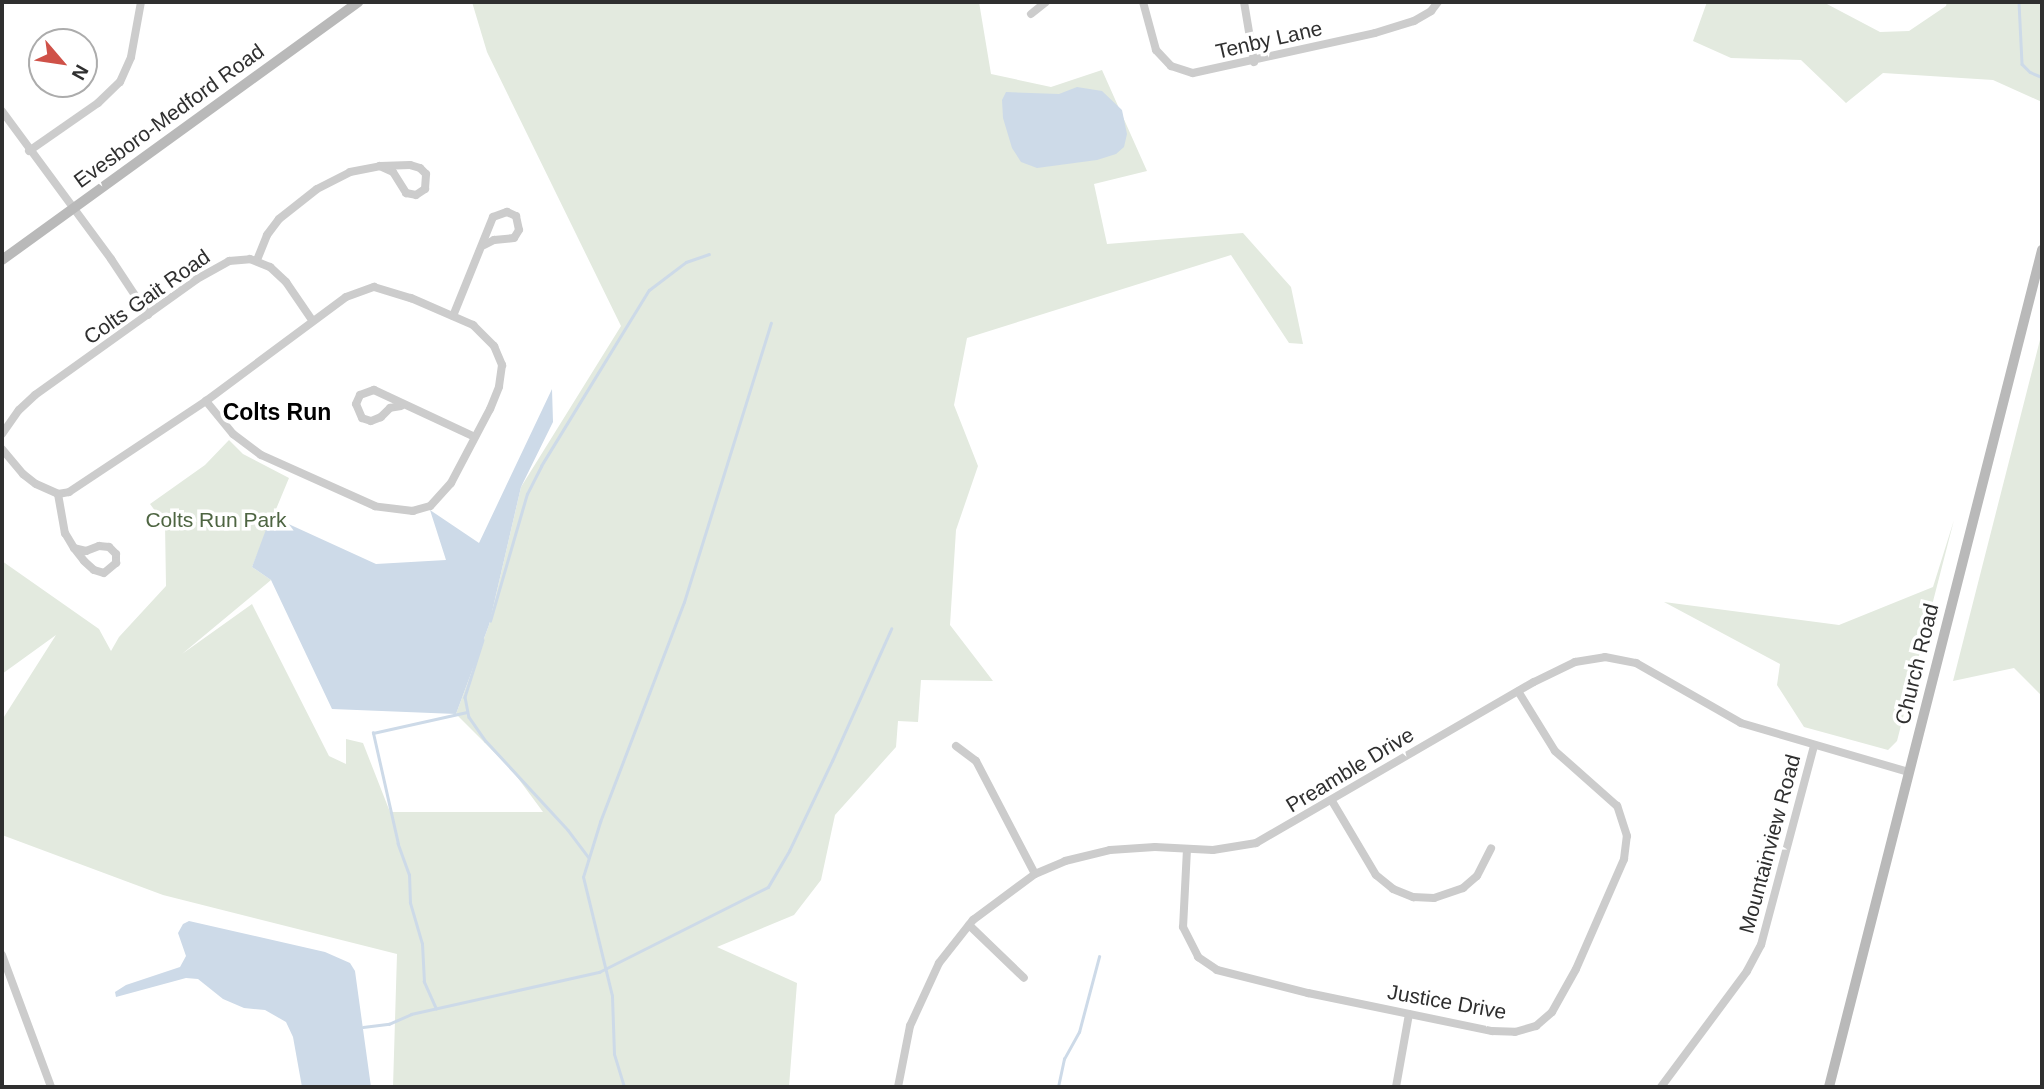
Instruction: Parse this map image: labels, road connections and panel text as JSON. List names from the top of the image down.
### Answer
{
  "streets": {
    "main road": ["Evesboro-Medford Road", "Church Road"],
    "street": [
      "Tenby Lane",
      "Colts Gait Road",
      "Preamble Drive",
      "Mountainview Road",
      "Justice Drive"
    ]
  },
  "crossings": [
    ["Church Road", "Preamble Drive"],
    ["Preamble Drive", "Mountainview Road"],
    ["Preamble Drive", "Justice Drive"]
  ],
  "districts": ["Colts Run"],
  "parks": ["Colts Run Park"],
  "north": "bottom right"
}
